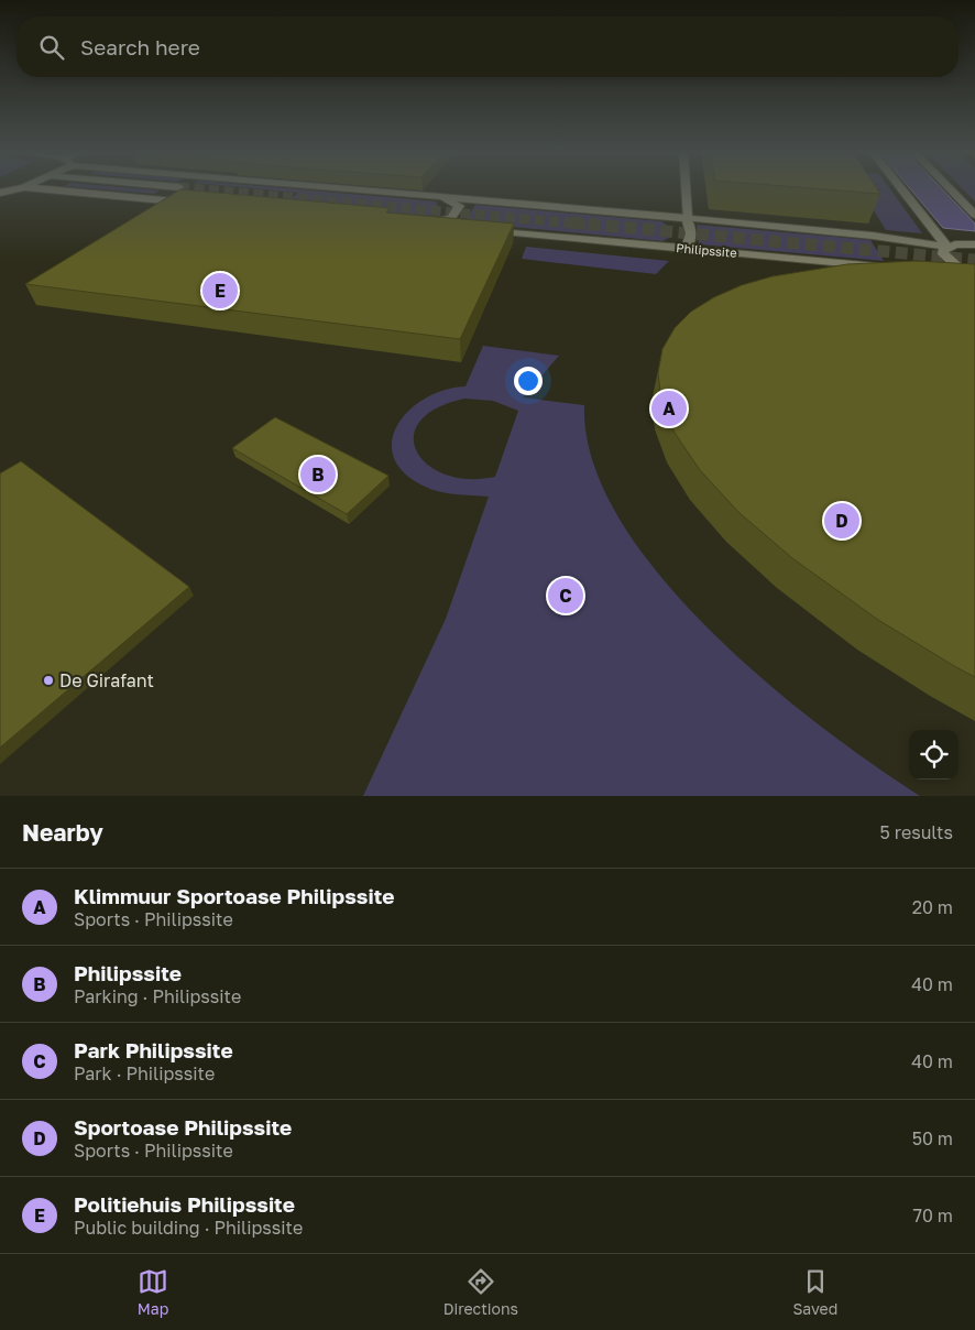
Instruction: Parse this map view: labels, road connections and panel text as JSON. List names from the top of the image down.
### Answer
{
  "streets": {
    "street": ["Philipssite"]
  },
  "places": ["De Girafant"],
  "page": {
    "search": "Search here",
    "pins": [
      "E",
      "A",
      "B",
      "D",
      "C"
    ],
    "heading": ["Nearby", "5 results"],
    "list": [
      {
        "mark": "A",
        "name": "Klimmuur Sportoase Philipssite",
        "note": "Sports · Philipssite",
        "value": "20 m"
      },
      {
        "mark": "B",
        "name": "Philipssite",
        "note": "Parking · Philipssite",
        "value": "40 m"
      },
      {
        "mark": "C",
        "name": "Park Philipssite",
        "note": "Park · Philipssite",
        "value": "40 m"
      },
      {
        "mark": "D",
        "name": "Sportoase Philipssite",
        "note": "Sports · Philipssite",
        "value": "50 m"
      },
      {
        "mark": "E",
        "name": "Politiehuis Philipssite",
        "note": "Public building · Philipssite",
        "value": "70 m"
      }
    ],
    "nav": ["Map", "Directions", "Saved"]
  }
}
